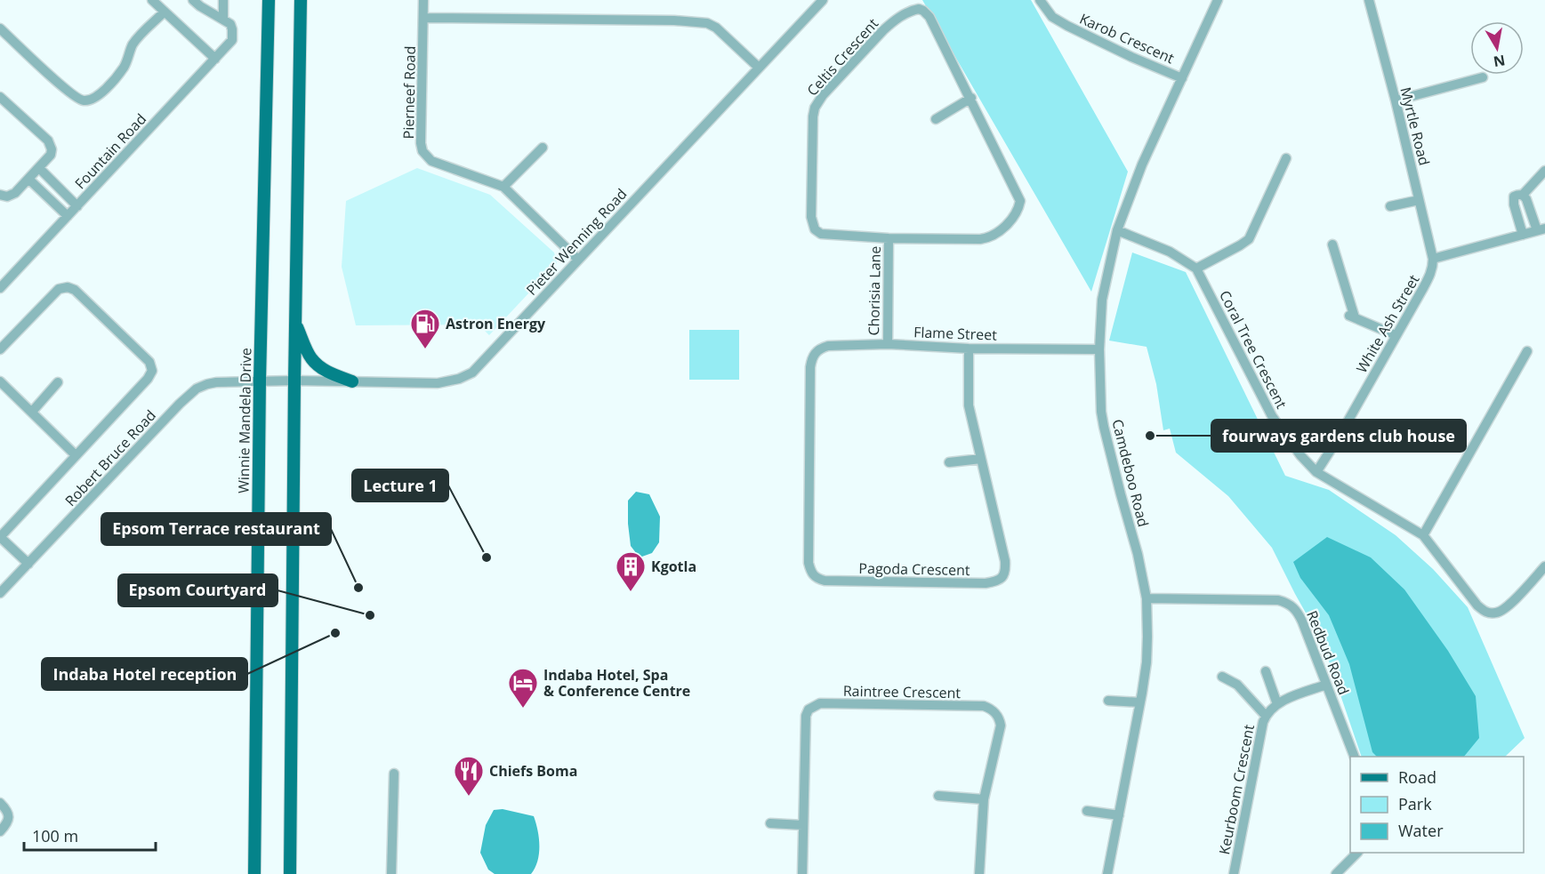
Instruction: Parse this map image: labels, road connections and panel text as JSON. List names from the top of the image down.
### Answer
{
  "streets": {
    "main road": ["Winnie Mandela Drive"],
    "street": [
      "Karob Crescent",
      "Celtis Crescent",
      "Pierneef Road",
      "Myrtle Road",
      "Fountain Road",
      "Pieter Wenning Road",
      "Chorisia Lane",
      "White Ash Street",
      "Flame Street",
      "Coral Tree Crescent",
      "Robert Bruce Road",
      "Camdeboo Road",
      "Pagoda Crescent",
      "Redbud Road",
      "Raintree Crescent",
      "Keurboom Crescent"
    ]
  },
  "crossings": [
    ["Karob Crescent", "Camdeboo Road"],
    ["Celtis Crescent", "Chorisia Lane"],
    ["Pierneef Road", "Pieter Wenning Road"],
    ["Myrtle Road", "White Ash Street"],
    ["Pieter Wenning Road", "Robert Bruce Road"],
    ["Chorisia Lane", "Flame Street"],
    ["White Ash Street", "Coral Tree Crescent"],
    ["Flame Street", "Camdeboo Road"],
    ["Flame Street", "Pagoda Crescent"],
    ["Winnie Mandela Drive", "Robert Bruce Road"],
    ["Camdeboo Road", "Redbud Road"],
    ["Redbud Road", "Keurboom Crescent"]
  ],
  "places": {
    "fuel station": ["Astron Energy"],
    "other": [
      "fourways gardens club house",
      "Lecture 1",
      "Epsom Terrace restaurant",
      "Epsom Courtyard",
      "Indaba Hotel reception"
    ],
    "building": ["Kgotla"],
    "hotel": ["Indaba Hotel, Spa & Conference Centre"],
    "restaurant": ["Chiefs Boma"]
  },
  "legend": ["Road", "Park", "Water"],
  "scale_bar": "100 m",
  "north": "bottom"
}
